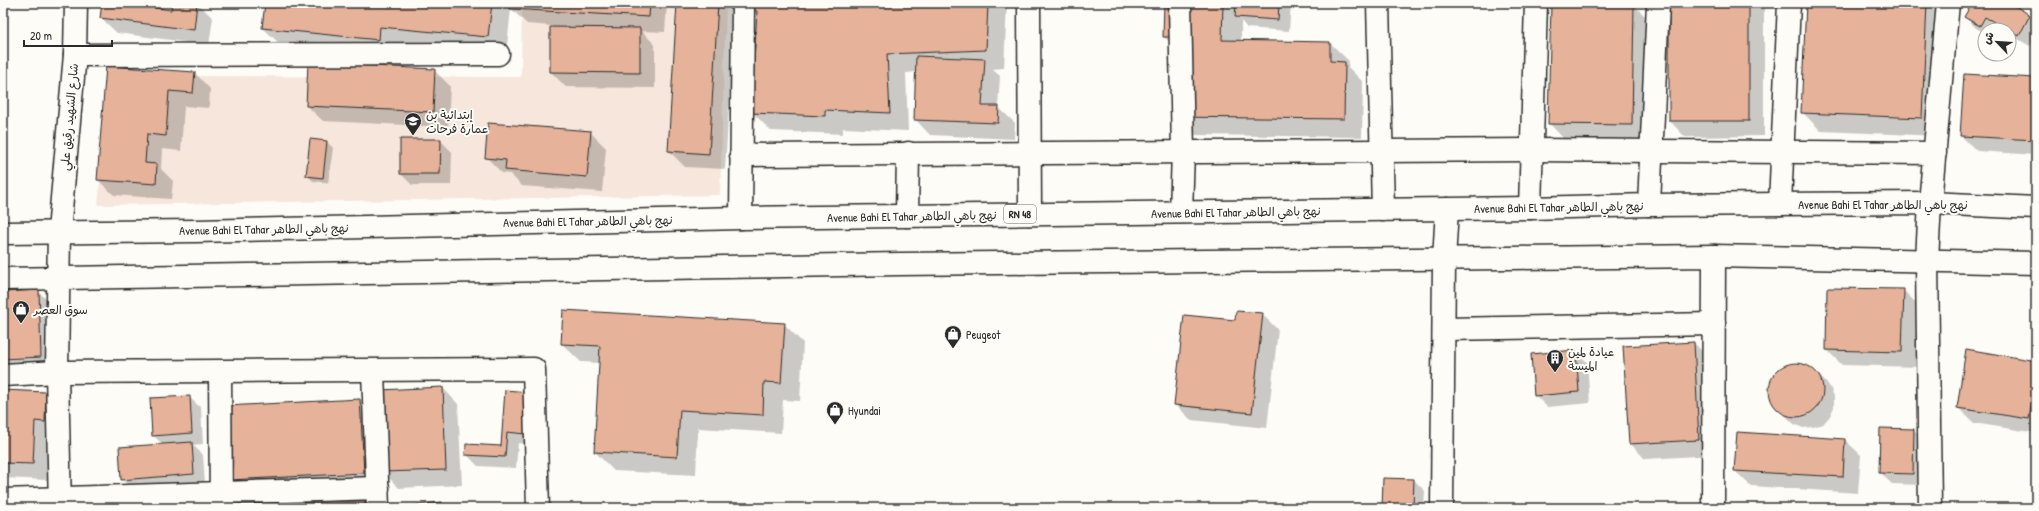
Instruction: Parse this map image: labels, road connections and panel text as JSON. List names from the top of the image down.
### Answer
{
  "streets": {
    "street": ["شارع الشهيد رقيق علي", "Avenue Bahi El Tahar,نهج باهي الطاهر", "RN 48"]
  },
  "crossings": [
    ["شارع الشهيد رقيق علي", "Avenue Bahi El Tahar,نهج باهي الطاهر"]
  ],
  "places": {
    "school or university": ["إبتدائية بن عمارة فرحات"],
    "shop": ["سوق العصر", "Peugeot", "Hyundai"],
    "building": ["عيادة لمين الميسة"]
  },
  "scale_bar": "20 m",
  "north": "top left"
}
